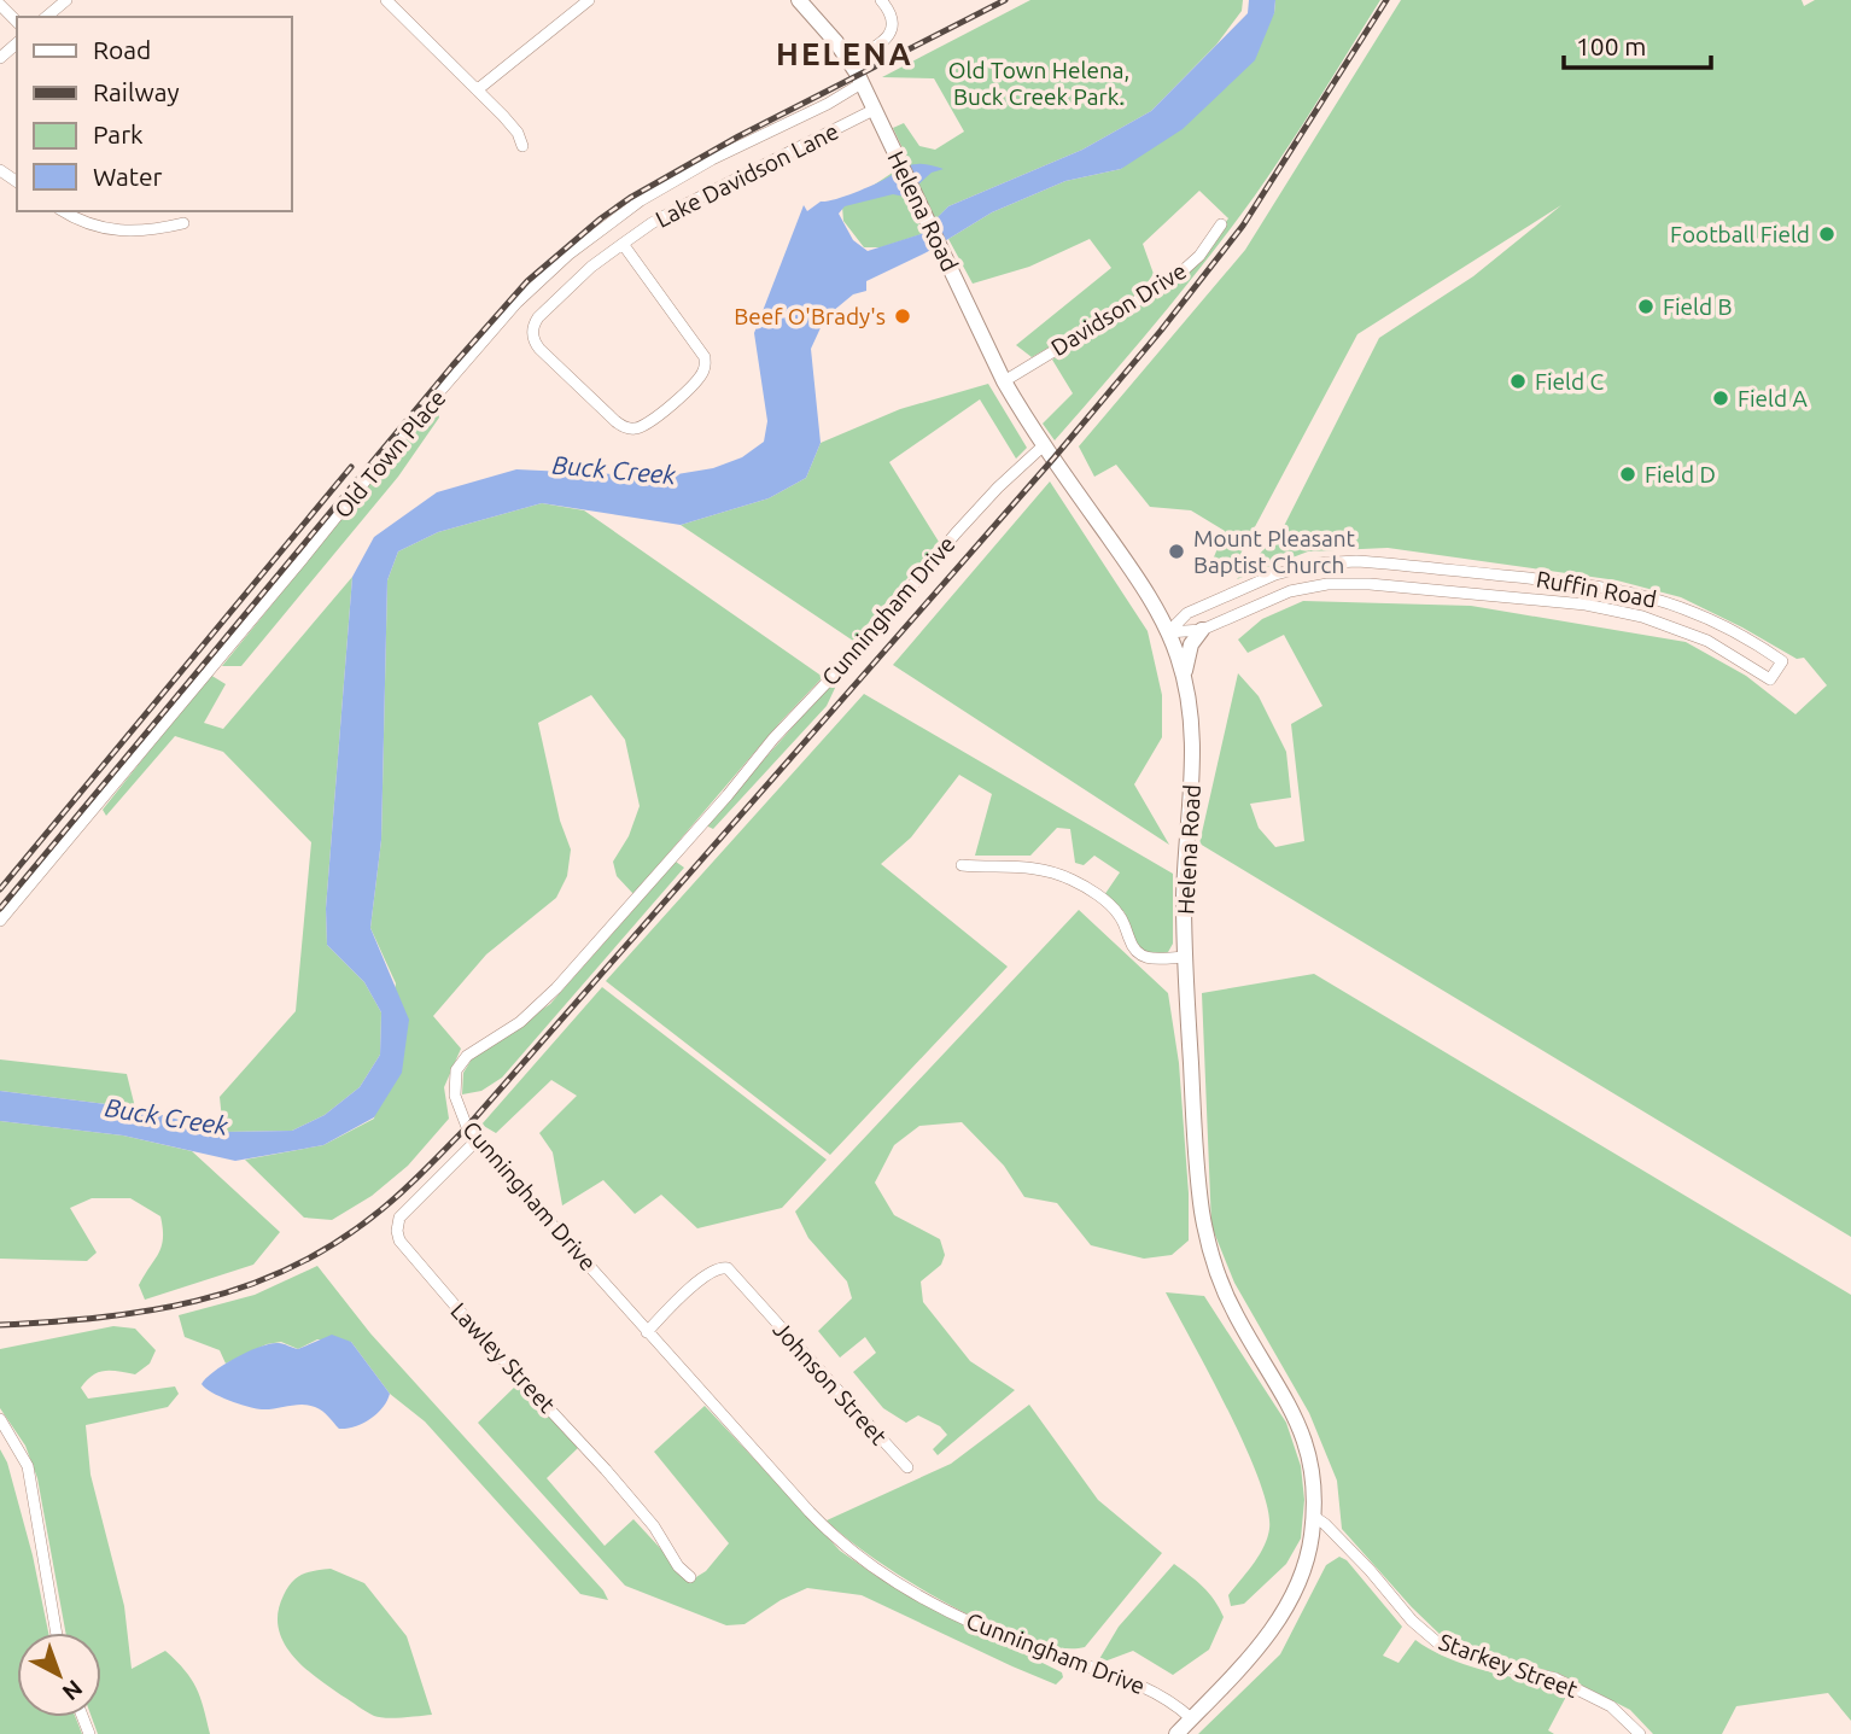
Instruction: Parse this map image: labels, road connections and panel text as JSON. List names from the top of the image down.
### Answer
{
  "streets": {
    "main road": ["Helena Road"],
    "street": [
      "Lake Davidson Lane",
      "Davidson Drive",
      "Old Town Place",
      "Ruffin Road",
      "Cunningham Drive",
      "Lawley Street",
      "Johnson Street",
      "Starkey Street"
    ]
  },
  "crossings": [
    ["Lake Davidson Lane", "Helena Road"],
    ["Helena Road", "Davidson Drive"],
    ["Helena Road", "Old Town Place"],
    ["Helena Road", "Ruffin Road"],
    ["Helena Road", "Cunningham Drive"],
    ["Helena Road", "Starkey Street"],
    ["Cunningham Drive", "Lawley Street"],
    ["Cunningham Drive", "Johnson Street"]
  ],
  "districts": ["HELENA"],
  "water": ["Buck Creek"],
  "parks": ["Old Town Helena, Buck Creek Park."],
  "places": [
    "Football Field",
    "Field B",
    "Beef O'Brady's",
    "Field C",
    "Field A",
    "Field D",
    "Mount Pleasant Baptist Church"
  ],
  "legend": [
    "Road",
    "Railway",
    "Park",
    "Water"
  ],
  "scale_bar": "100 m",
  "north": "bottom right"
}
